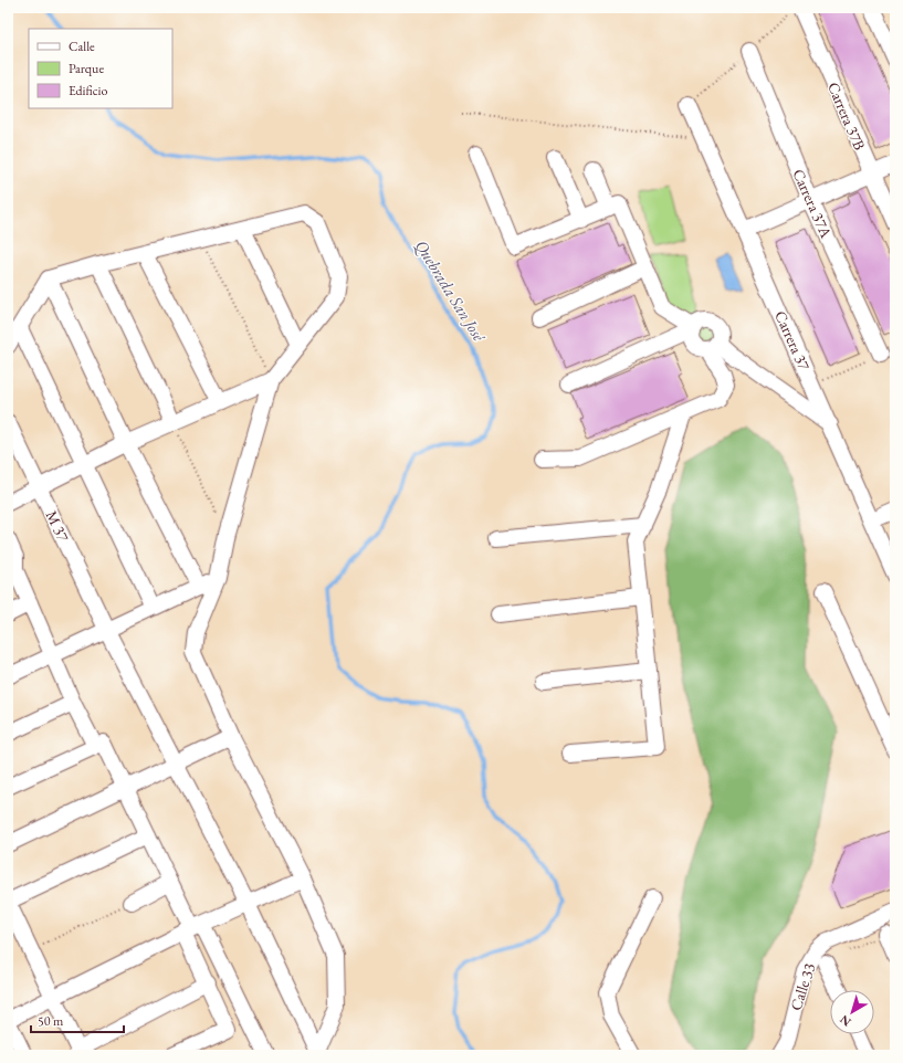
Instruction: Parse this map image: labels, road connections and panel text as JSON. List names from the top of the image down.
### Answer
{
  "streets": {
    "street": [
      "Carrera 37B",
      "Carrera 37A",
      "Carrera 37",
      "M 37",
      "Calle 33"
    ]
  },
  "water": ["Quebrada San José"],
  "legend": ["Calle", "Parque", "Edificio"],
  "scale_bar": "50 m",
  "north": "bottom left"
}
